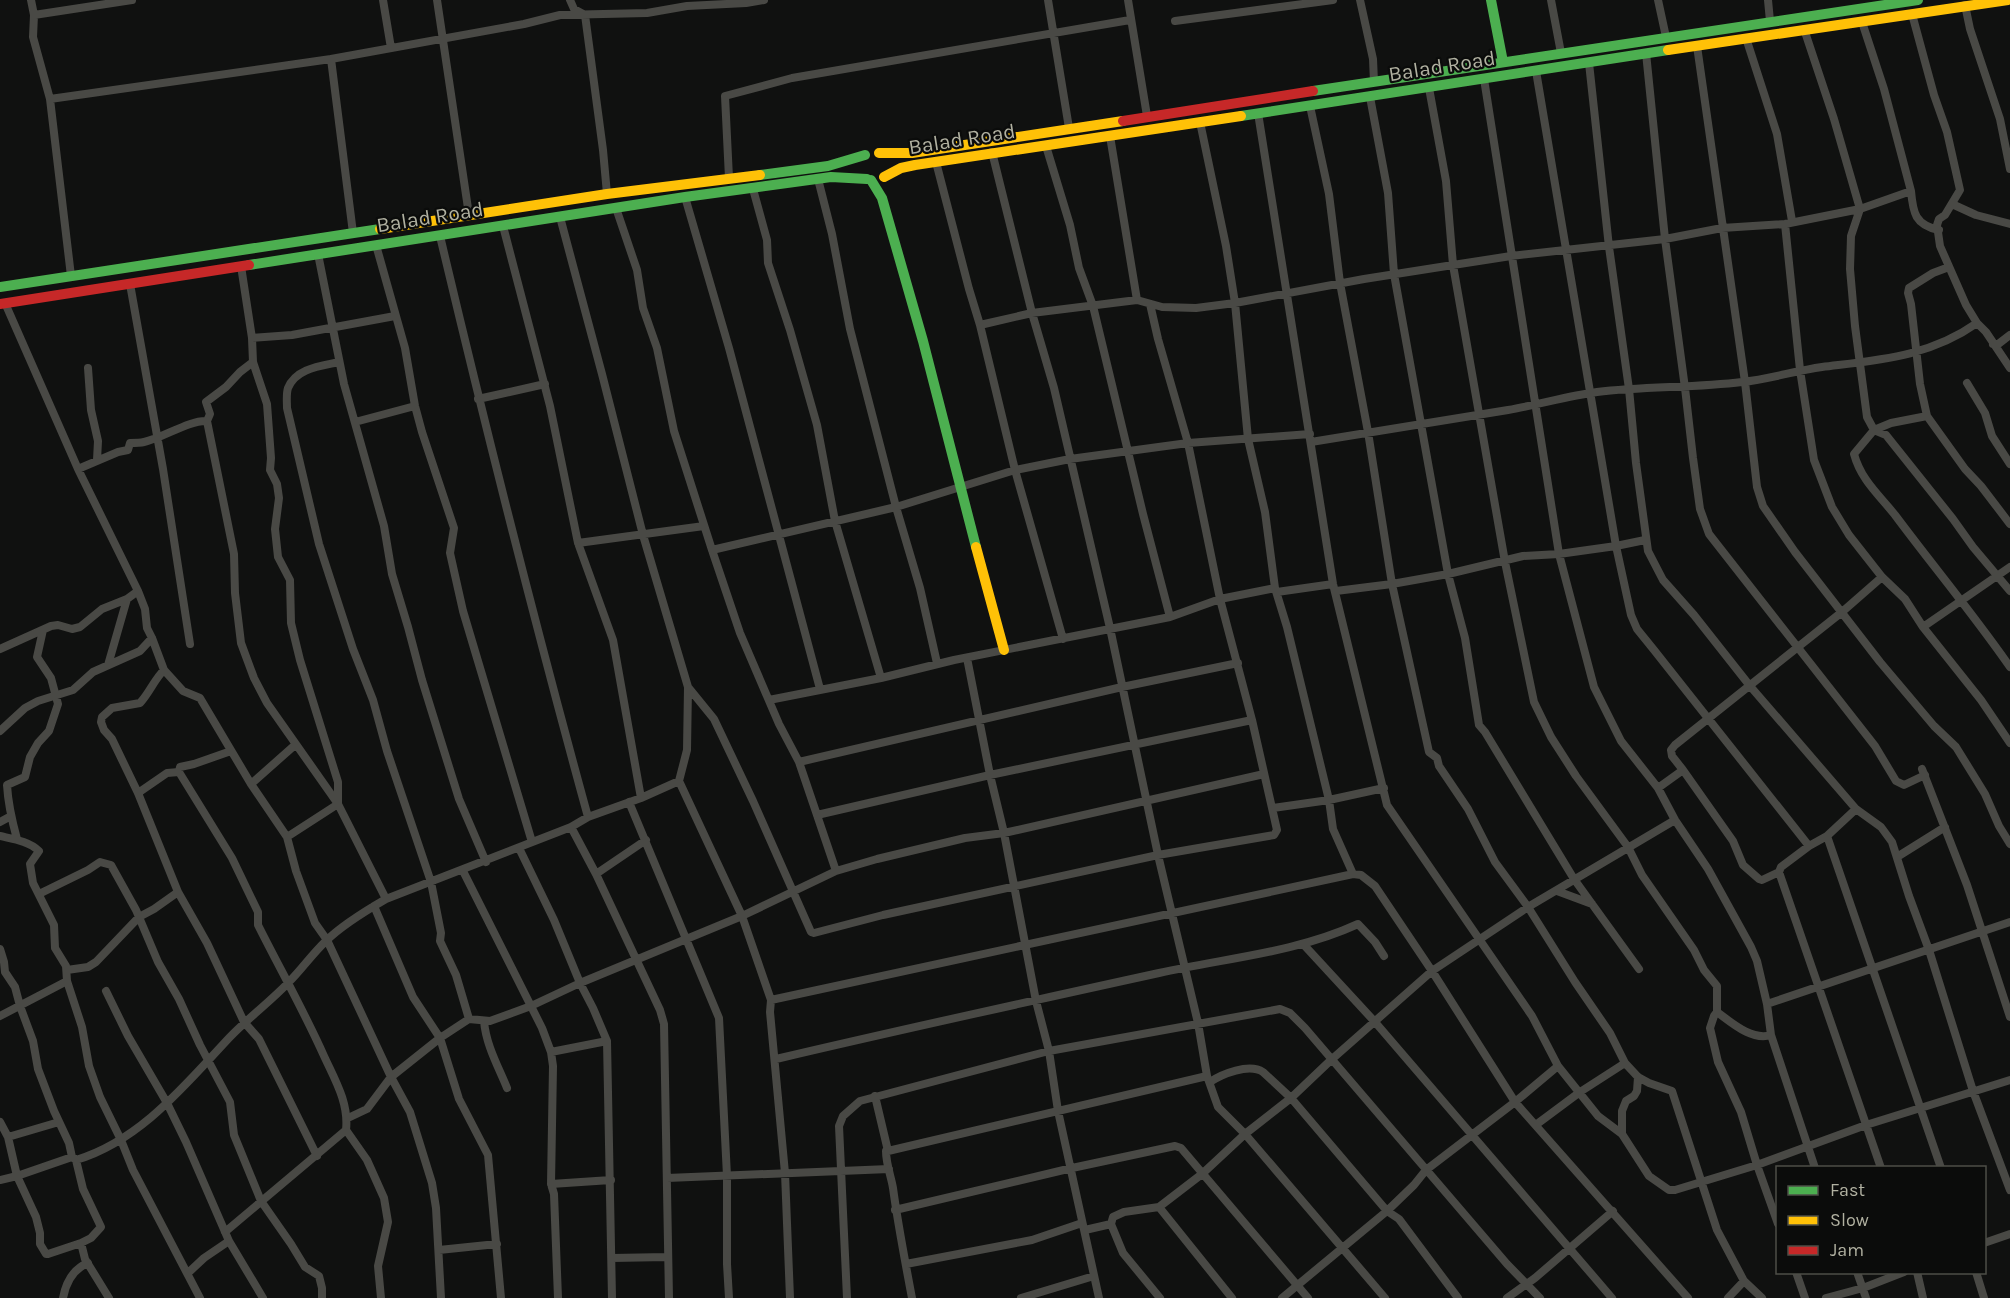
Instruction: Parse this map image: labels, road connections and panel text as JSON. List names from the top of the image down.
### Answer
{
  "streets": {
    "main road": ["Balad Road"]
  },
  "legend": ["Fast", "Slow", "Jam"]
}
